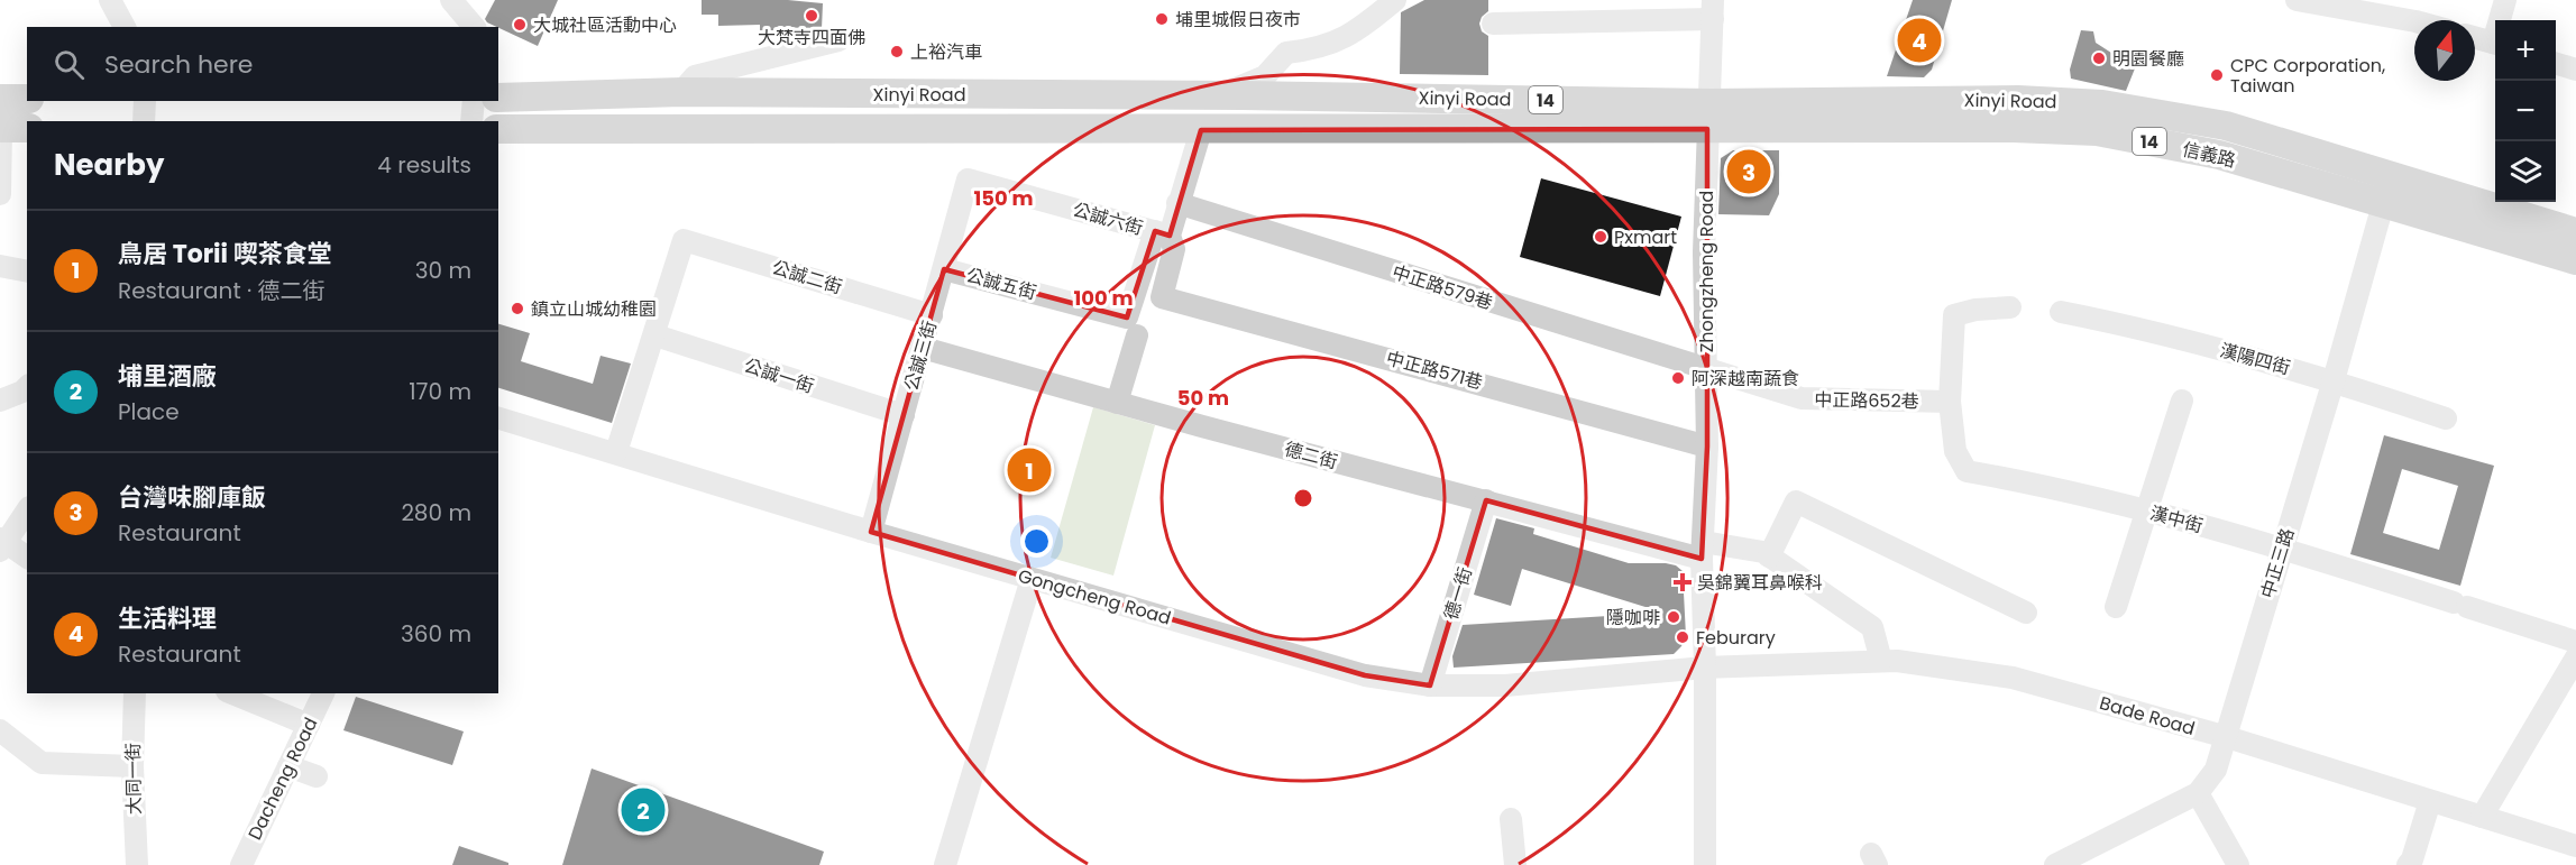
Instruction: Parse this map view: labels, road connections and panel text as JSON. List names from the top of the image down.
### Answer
{
  "streets": {
    "main road": ["Xinyi Road", "14", "信義路"],
    "street": [
      "公誠六街",
      "Zhongzheng Road",
      "公誠二街",
      "公誠五街",
      "中正路579巷",
      "公誠三街",
      "漢陽四街",
      "中正路571巷",
      "公誠一街",
      "中正路652巷",
      "德二街",
      "漢中街",
      "中正三路",
      "德一街",
      "Gongcheng Road",
      "Bade Road",
      "大同一街",
      "Dacheng Road"
    ]
  },
  "crossings": [
    ["Xinyi Road", "信義路"],
    ["Xinyi Road", "Zhongzheng Road"],
    ["Xinyi Road", "中正三路"],
    ["信義路", "Zhongzheng Road"],
    ["信義路", "中正三路"],
    ["公誠六街", "公誠五街"],
    ["公誠六街", "公誠三街"],
    ["公誠六街", "中正路571巷"],
    ["Zhongzheng Road", "中正路579巷"],
    ["Zhongzheng Road", "中正路571巷"],
    ["Zhongzheng Road", "中正路652巷"],
    ["Zhongzheng Road", "德二街"],
    ["Zhongzheng Road", "Gongcheng Road"],
    ["Zhongzheng Road", "Bade Road"],
    ["公誠二街", "公誠三街"],
    ["公誠二街", "公誠一街"],
    ["公誠五街", "公誠三街"],
    ["公誠五街", "中正路571巷"],
    ["中正路579巷", "中正路652巷"],
    ["公誠三街", "公誠一街"],
    ["公誠三街", "德二街"],
    ["公誠三街", "Gongcheng Road"],
    ["漢陽四街", "中正三路"],
    ["中正路652巷", "漢中街"],
    ["德二街", "德一街"],
    ["漢中街", "中正三路"],
    ["中正三路", "Bade Road"],
    ["德一街", "Gongcheng Road"],
    ["Gongcheng Road", "Bade Road"]
  ],
  "places": {
    "other": [
      "大梵寺四面佛",
      "埔里城假日夜市",
      "大城社區活動中心",
      "上裕汽車",
      "明園餐廳",
      "CPC Corporation, Taiwan",
      "Pxmart",
      "鎮立山城幼稚園",
      "阿深越南蔬食",
      "隱咖啡",
      "Feburary"
    ],
    "health": ["吳錦翼耳鼻喉科"]
  },
  "north": "top",
  "page": {
    "pins": [
      "4",
      "3",
      "1",
      "2"
    ],
    "map_buttons": ["+", "−"],
    "search": "Search here",
    "heading": ["Nearby", "4 results"],
    "list": [
      {
        "mark": "1",
        "name": "鳥居 Torii 喫茶食堂",
        "note": "Restaurant · 德二街",
        "value": "30 m"
      },
      {
        "mark": "2",
        "name": "埔里酒廠",
        "note": "Place",
        "value": "170 m"
      },
      {
        "mark": "3",
        "name": "台灣味腳庫飯",
        "note": "Restaurant",
        "value": "280 m"
      },
      {
        "mark": "4",
        "name": "生活料理",
        "note": "Restaurant",
        "value": "360 m"
      }
    ]
  },
  "rings": ["150 m", "100 m", "50 m"]
}
